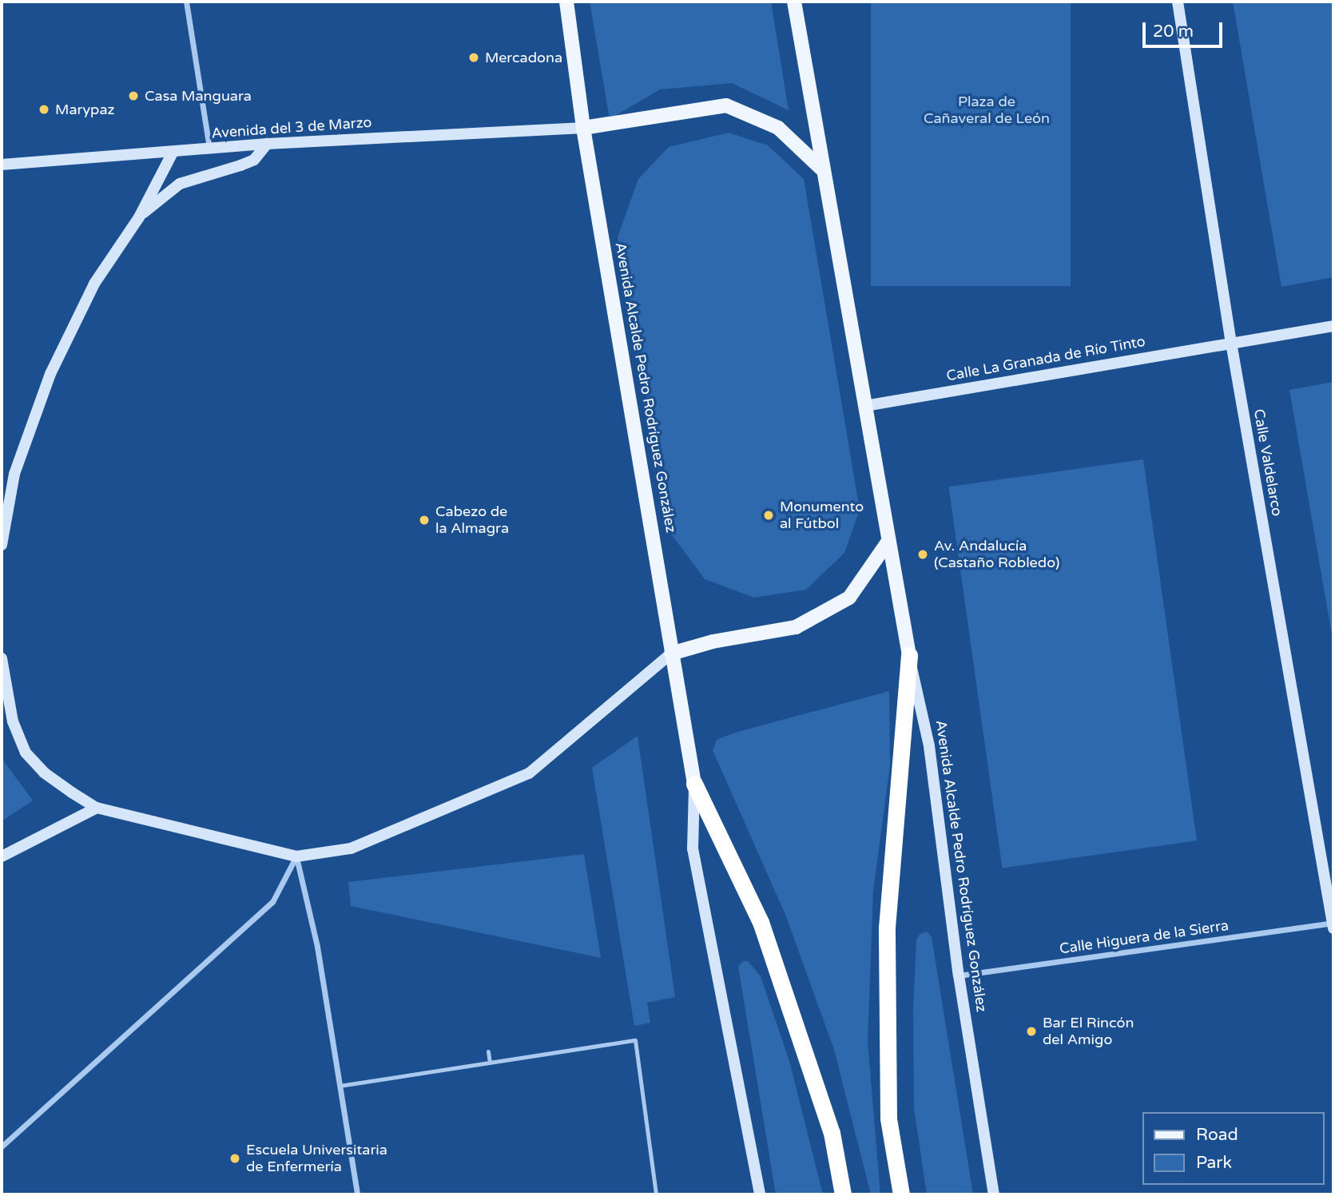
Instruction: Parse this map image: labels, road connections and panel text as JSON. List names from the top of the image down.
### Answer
{
  "streets": {
    "main road": ["Avenida Alcalde Pedro Rodríguez González"],
    "street": [
      "Avenida del 3 de Marzo",
      "Calle La Granada de Río Tinto",
      "Calle Valdelarco",
      "Calle Higuera de la Sierra"
    ]
  },
  "crossings": [
    ["Avenida del 3 de Marzo", "Avenida Alcalde Pedro Rodríguez González"],
    ["Calle La Granada de Río Tinto", "Avenida Alcalde Pedro Rodríguez González"],
    ["Calle La Granada de Río Tinto", "Calle Valdelarco"],
    ["Avenida Alcalde Pedro Rodríguez González", "Calle Higuera de la Sierra"],
    ["Calle Valdelarco", "Calle Higuera de la Sierra"]
  ],
  "parks": ["Plaza de Cañaveral de León"],
  "places": [
    "Mercadona",
    "Casa Manguara",
    "Marypaz",
    "Monumento al Fútbol",
    "Cabezo de la Almagra",
    "Av. Andalucía (Castaño Robledo)",
    "Bar El Rincón del Amigo",
    "Escuela Universitaria de Enfermería"
  ],
  "legend": ["Road", "Park"],
  "scale_bar": "20 m"
}
